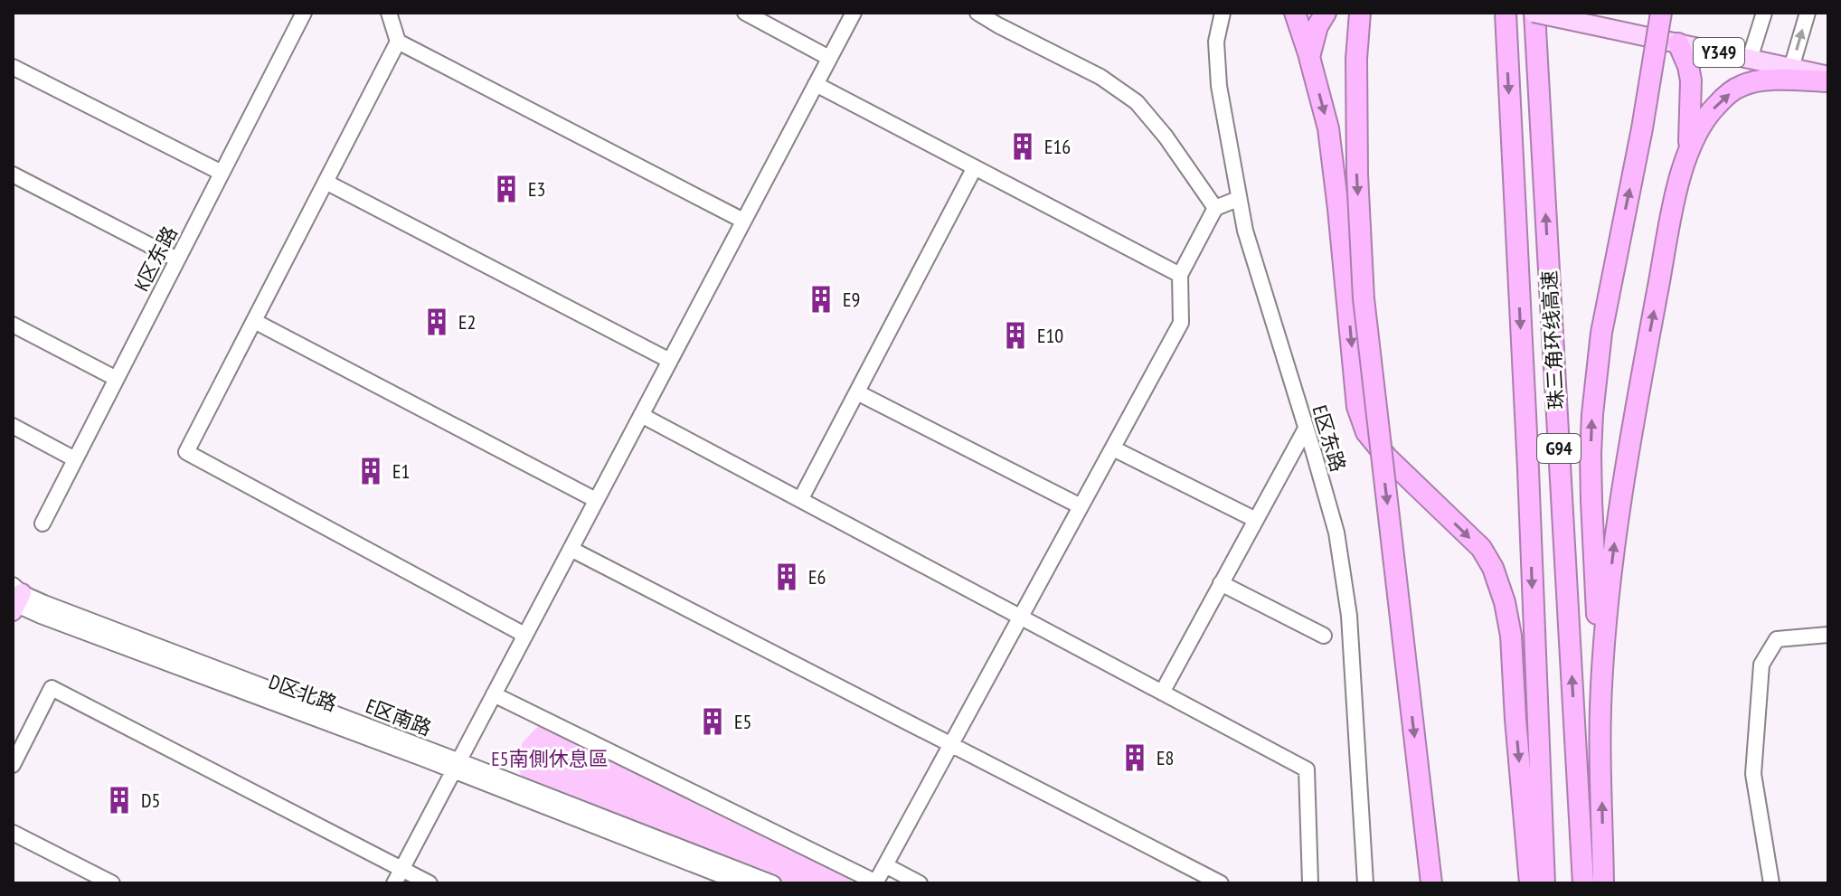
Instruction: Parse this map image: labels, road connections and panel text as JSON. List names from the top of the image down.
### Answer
{
  "streets": {
    "highway": ["珠三角环线高速", "G94"],
    "main road": ["Y349"],
    "street": ["K区东路", "E区东路", "D区北路"]
  },
  "crossings": [
    ["Y349", "珠三角环线高速"]
  ],
  "parks": ["E5南側休息區"],
  "places": {
    "building": [
      "E16",
      "E3",
      "E9",
      "E2",
      "E10",
      "E1",
      "E6",
      "E5",
      "E8",
      "D5"
    ]
  }
}
